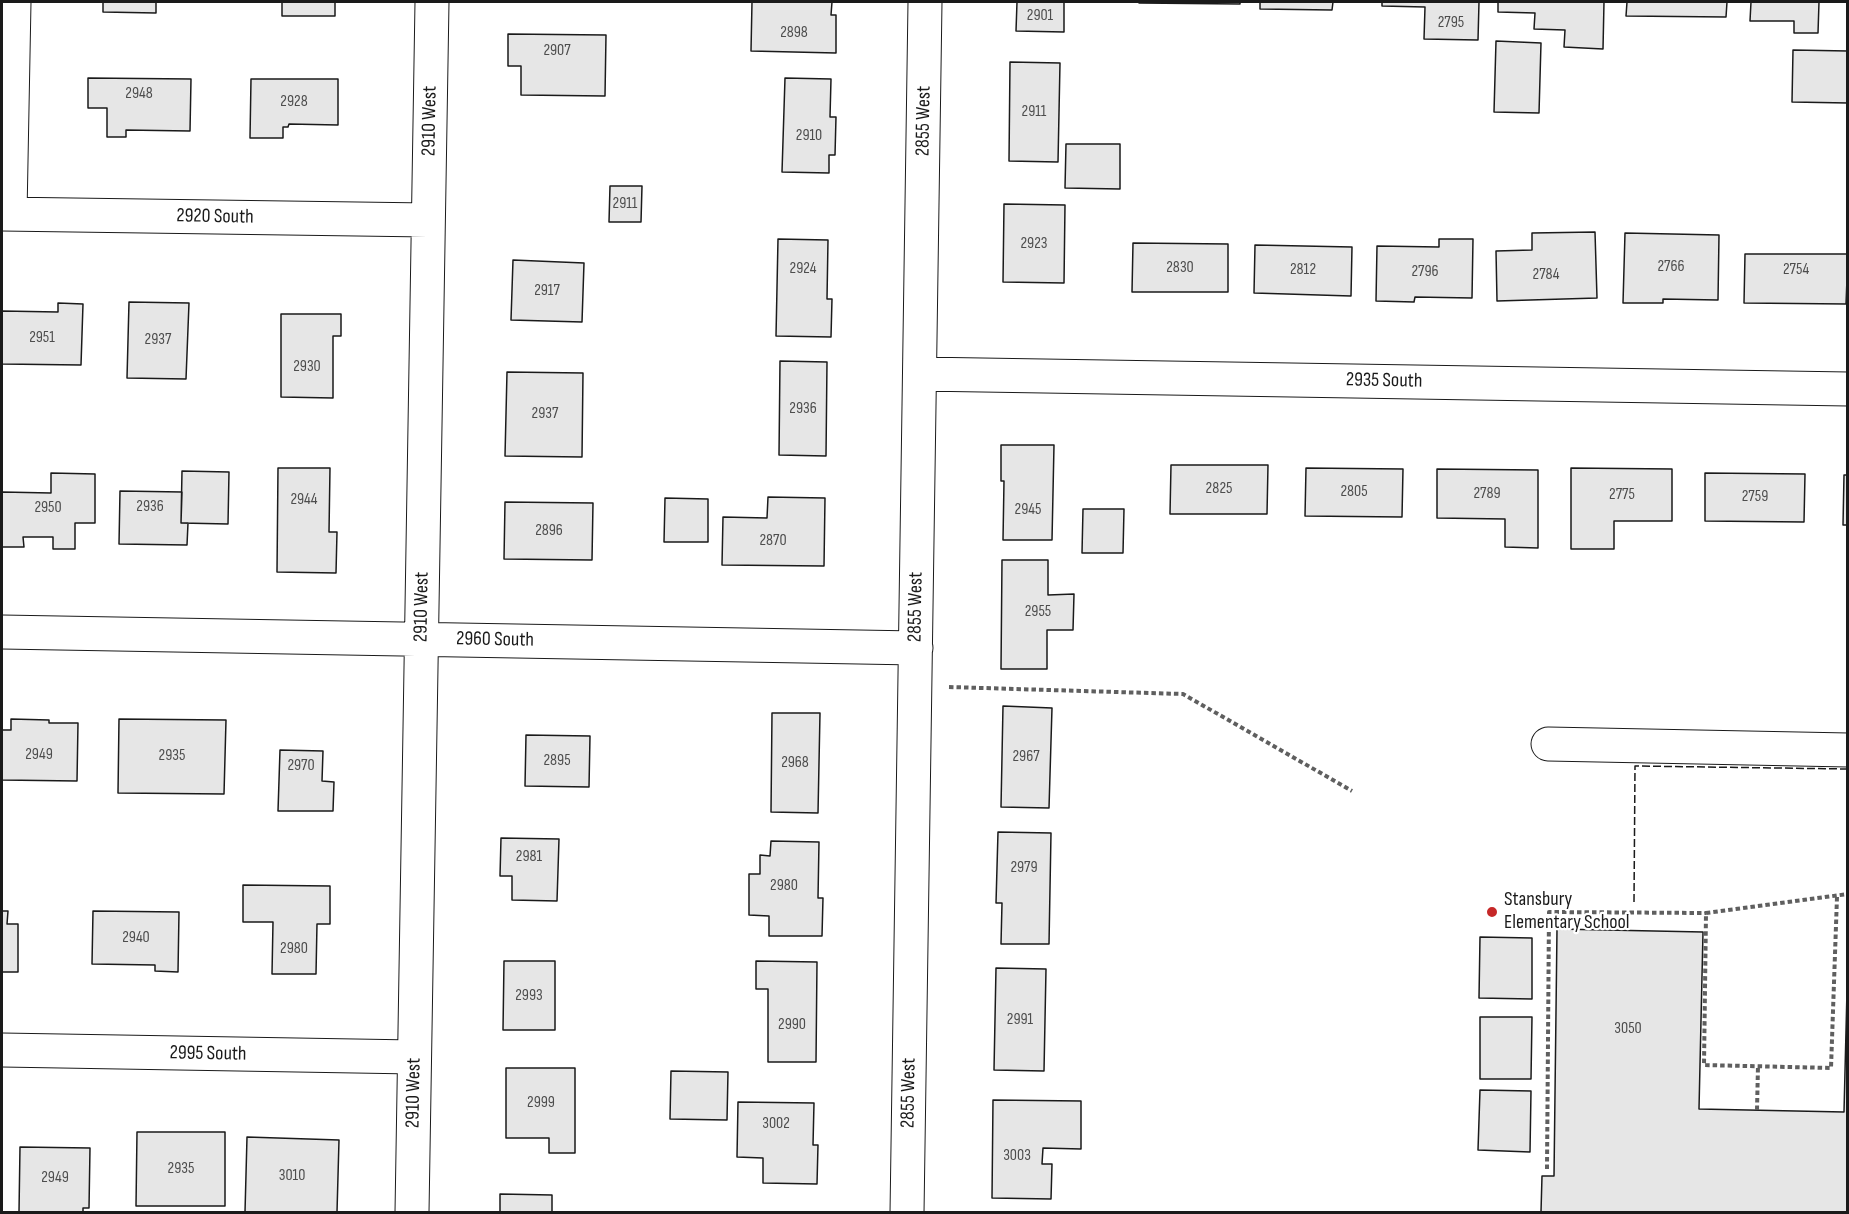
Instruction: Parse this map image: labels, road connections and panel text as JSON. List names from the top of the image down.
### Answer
{
  "streets": {
    "street": [
      "2910 West",
      "2855 West",
      "2920 South",
      "2935 South",
      "2960 South",
      "2995 South"
    ]
  },
  "crossings": [
    ["2910 West", "2920 South"],
    ["2910 West", "2960 South"],
    ["2910 West", "2995 South"],
    ["2855 West", "2935 South"],
    ["2855 West", "2960 South"]
  ],
  "places": ["Stansbury Elementary School"],
  "house_numbers": [
    "2901",
    "2795",
    "2898",
    "2907",
    "2948",
    "2928",
    "2911",
    "2910",
    "2911",
    "2923",
    "2766",
    "2830",
    "2924",
    "2812",
    "2754",
    "2796",
    "2784",
    "2917",
    "2951",
    "2937",
    "2930",
    "2936",
    "2937",
    "2825",
    "2805",
    "2789",
    "2775",
    "2759",
    "2944",
    "2936",
    "2950",
    "2945",
    "2896",
    "2870",
    "2955",
    "2949",
    "2935",
    "2967",
    "2895",
    "2968",
    "2970",
    "2981",
    "2979",
    "2980",
    "2940",
    "2980",
    "2993",
    "2991",
    "2990",
    "3050",
    "2999",
    "3002",
    "3003",
    "2935",
    "3010",
    "2949"
  ]
}
